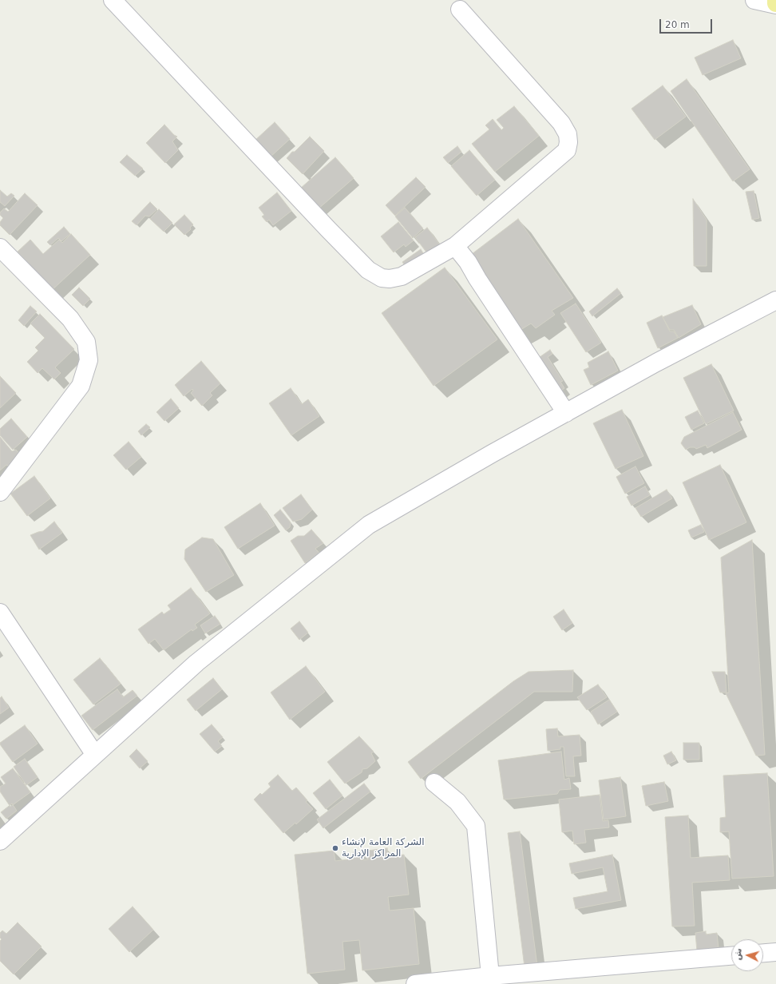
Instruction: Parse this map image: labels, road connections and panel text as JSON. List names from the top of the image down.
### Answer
{
  "places": ["الشركة العامة لإنشاء المراكز الإدارية"],
  "scale_bar": "20 m",
  "north": "left"
}
